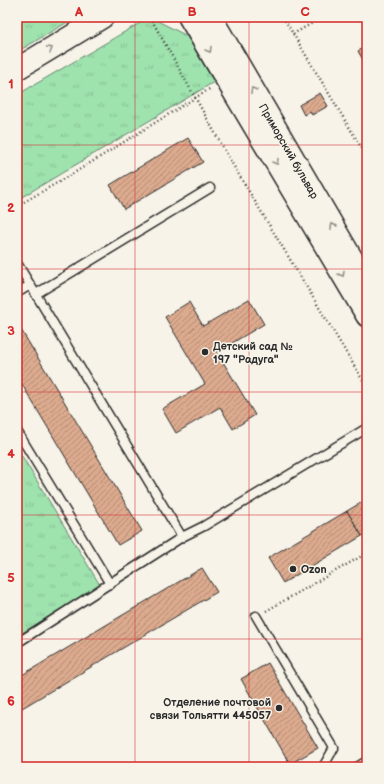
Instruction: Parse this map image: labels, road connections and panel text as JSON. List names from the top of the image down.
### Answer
{
  "streets": {
    "main road": ["Приморский бульвар"]
  },
  "places": ["Детский сад № 197 \"Радуга\"", "Ozon", "Отделение почтовой связи Тольятти 445057"],
  "grid": {
    "columns": ["A", "B", "C"],
    "rows": [
      "1",
      "2",
      "3",
      "4",
      "5",
      "6"
    ]
  }
}
